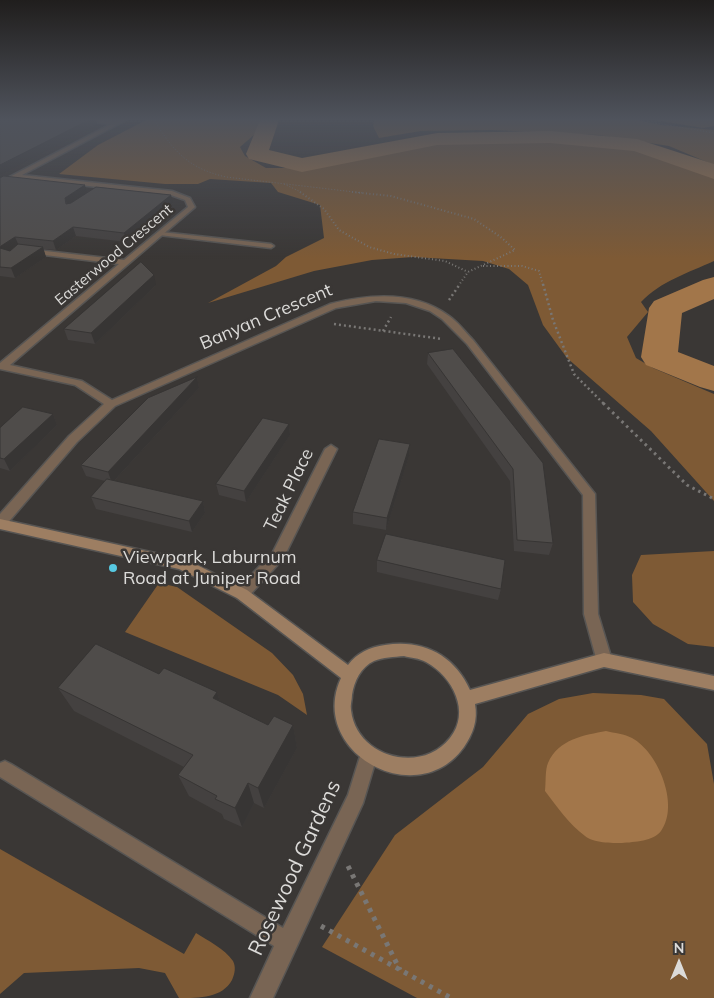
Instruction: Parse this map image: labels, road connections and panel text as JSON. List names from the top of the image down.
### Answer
{
  "streets": {
    "street": [
      "Easterwood Crescent",
      "Banyan Crescent",
      "Teak Place",
      "Rosewood Gardens"
    ]
  },
  "places": ["Viewpark, Laburnum Road at Juniper Road"],
  "north": "top"
}
